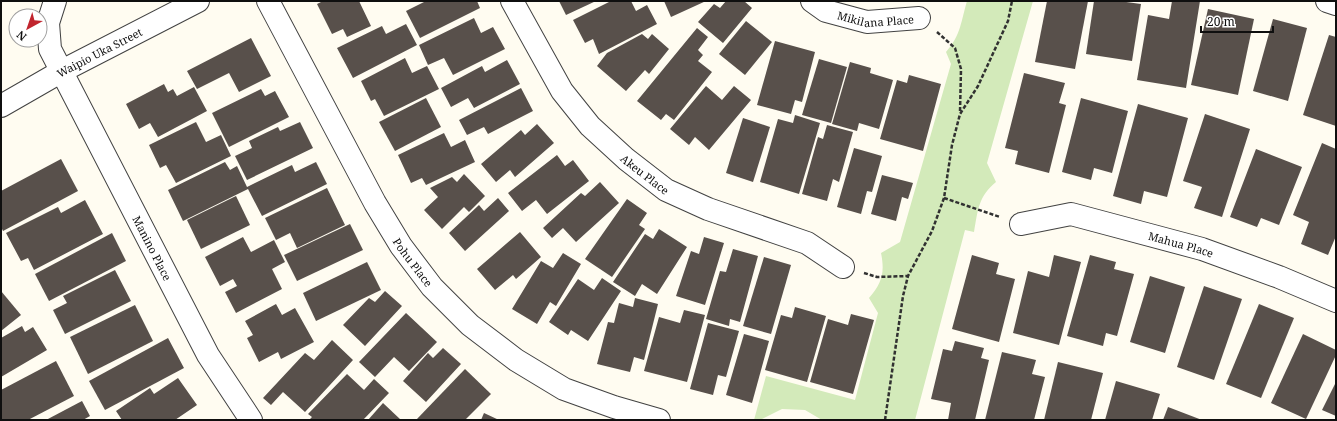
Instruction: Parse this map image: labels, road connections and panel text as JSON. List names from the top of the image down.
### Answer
{
  "streets": {
    "street": [
      "Mikilana Place",
      "Waipio Uka Street",
      "Akeu Place",
      "Mahua Place",
      "Manino Place",
      "Pohu Place"
    ]
  },
  "crossings": [
    ["Waipio Uka Street", "Manino Place"]
  ],
  "scale_bar": "20 m",
  "north": "bottom left"
}
